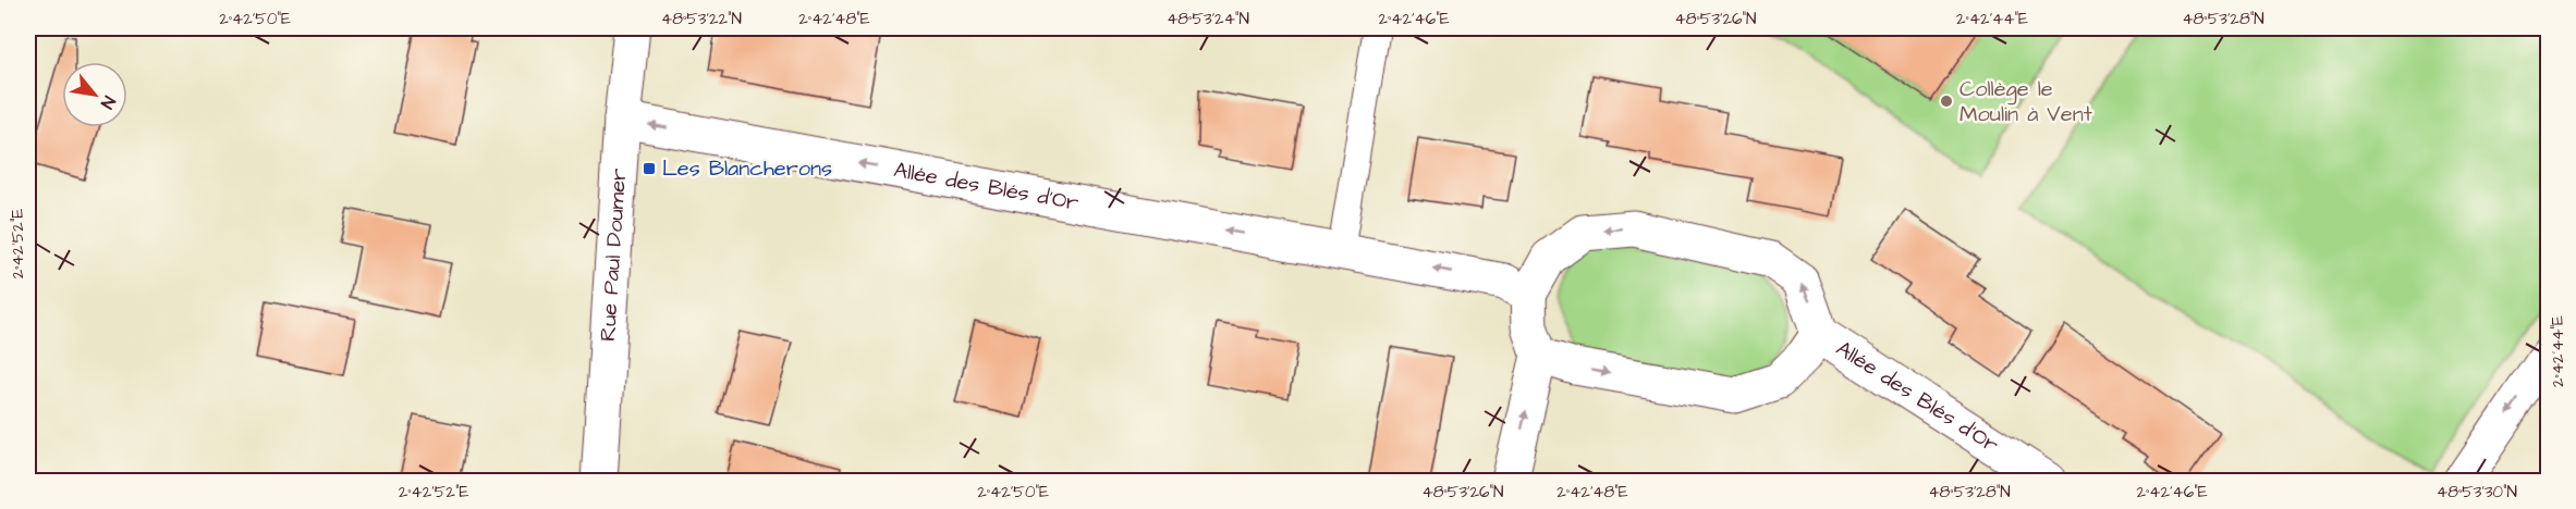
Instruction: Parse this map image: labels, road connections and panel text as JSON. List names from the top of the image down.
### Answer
{
  "streets": {
    "street": ["Allée des Blés d'Or", "Rue Paul Doumer"]
  },
  "crossings": [
    ["Allée des Blés d'Or", "Rue Paul Doumer"]
  ],
  "places": {
    "other": ["Collège le Moulin à Vent"],
    "transit": ["Les Blancherons"]
  },
  "north": "bottom right",
  "coordinates": [
    "2°42'50\"E",
    "48°53'22\"N",
    "2°42'48\"E",
    "48°53'24\"N",
    "2°42'46\"E",
    "48°53'26\"N",
    "2°42'44\"E",
    "48°53'28\"N",
    "2°42'52\"E",
    "48°53'30\"N"
  ]
}
